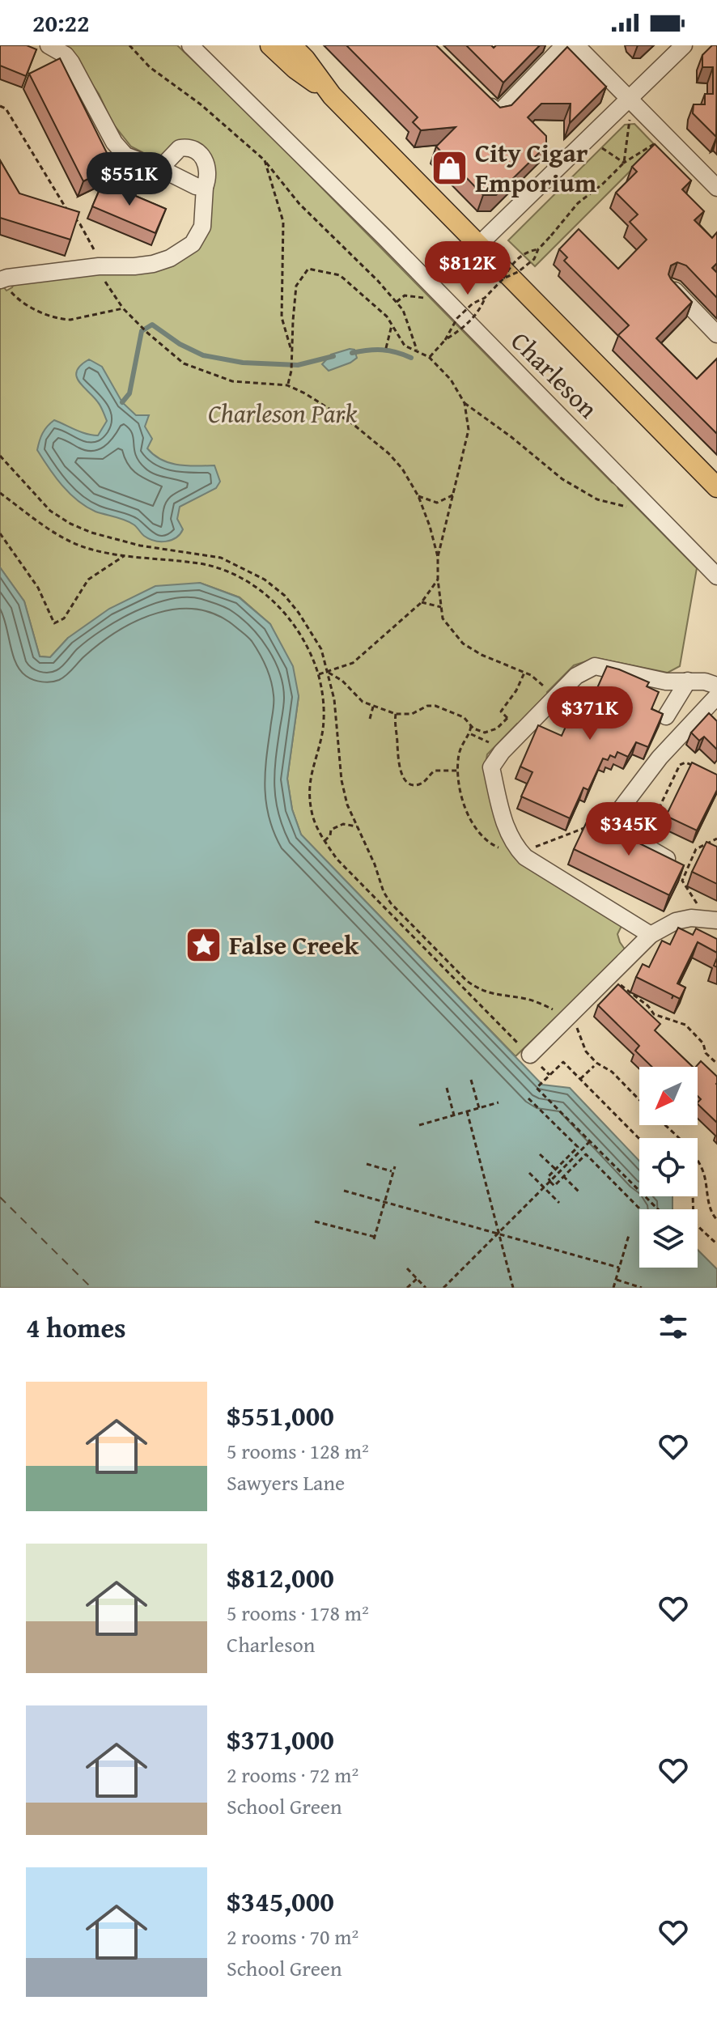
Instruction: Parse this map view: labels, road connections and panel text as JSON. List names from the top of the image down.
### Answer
{
  "streets": {
    "street": ["Charleson"]
  },
  "parks": ["Charleson Park"],
  "places": {
    "shop": ["City Cigar Emporium"],
    "place": ["False Creek"]
  },
  "north": "bottom left",
  "page": {
    "status": "20:22",
    "price": [
      "$551K",
      "$812K",
      "$371K",
      "$345K"
    ],
    "heading": "4 homes",
    "list": [
      {
        "name": "$551,000",
        "note": "5 rooms · 128 m² · Sawyers Lane"
      },
      {
        "name": "$812,000",
        "note": "5 rooms · 178 m² · Charleson"
      },
      {
        "name": "$371,000",
        "note": "2 rooms · 72 m² · School Green"
      },
      {
        "name": "$345,000",
        "note": "2 rooms · 70 m² · School Green"
      }
    ]
  }
}
